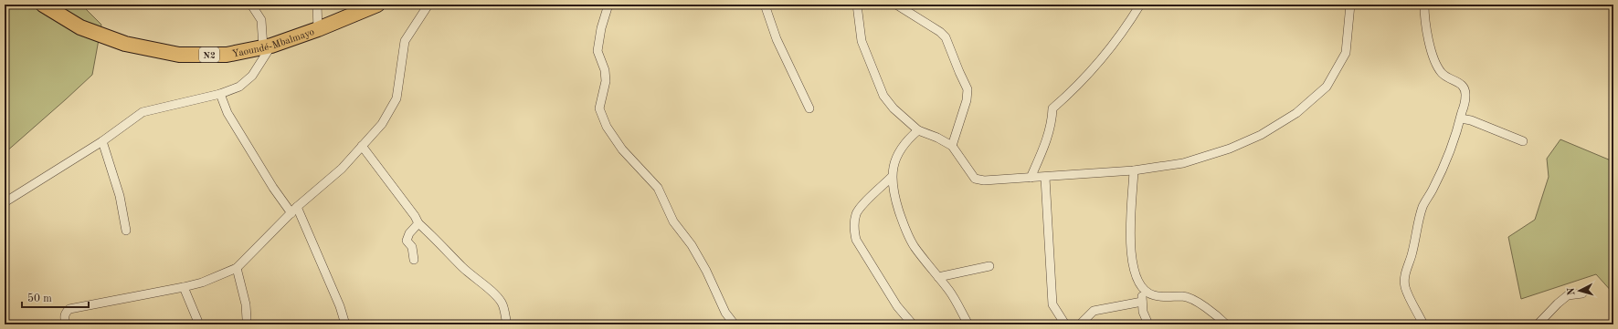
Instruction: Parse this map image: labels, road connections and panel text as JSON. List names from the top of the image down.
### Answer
{
  "streets": {
    "highway": ["Yaoundé-Mbalmayo", "N2"]
  },
  "scale_bar": "50 m",
  "north": "left"
}
